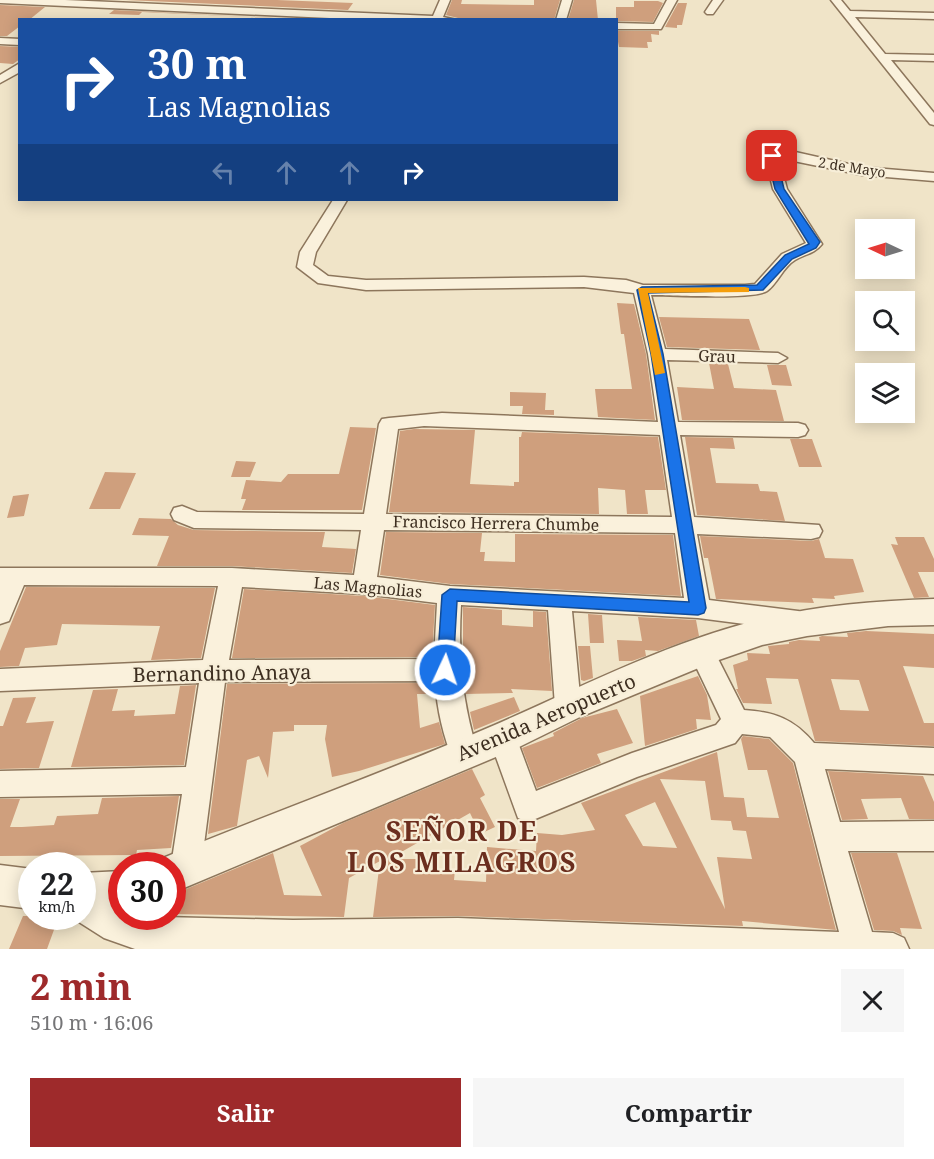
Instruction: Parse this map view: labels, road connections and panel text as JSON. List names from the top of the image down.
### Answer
{
  "streets": {
    "street": [
      "2 de Mayo",
      "Grau",
      "Francisco Herrera Chumbe",
      "Las Magnolias",
      "Bernandino Anaya",
      "Avenida Aeropuerto"
    ]
  },
  "crossings": [
    ["Las Magnolias", "Avenida Aeropuerto"]
  ],
  "districts": ["SEÑOR DE LOS MILAGROS"],
  "north": "left",
  "page": {
    "turn": ["30 m", "Las Magnolias"],
    "speed": "22 km/h",
    "limit": "30",
    "heading": ["2 min", "510 m · 16:06"],
    "buttons": ["Salir", "Compartir"]
  }
}
